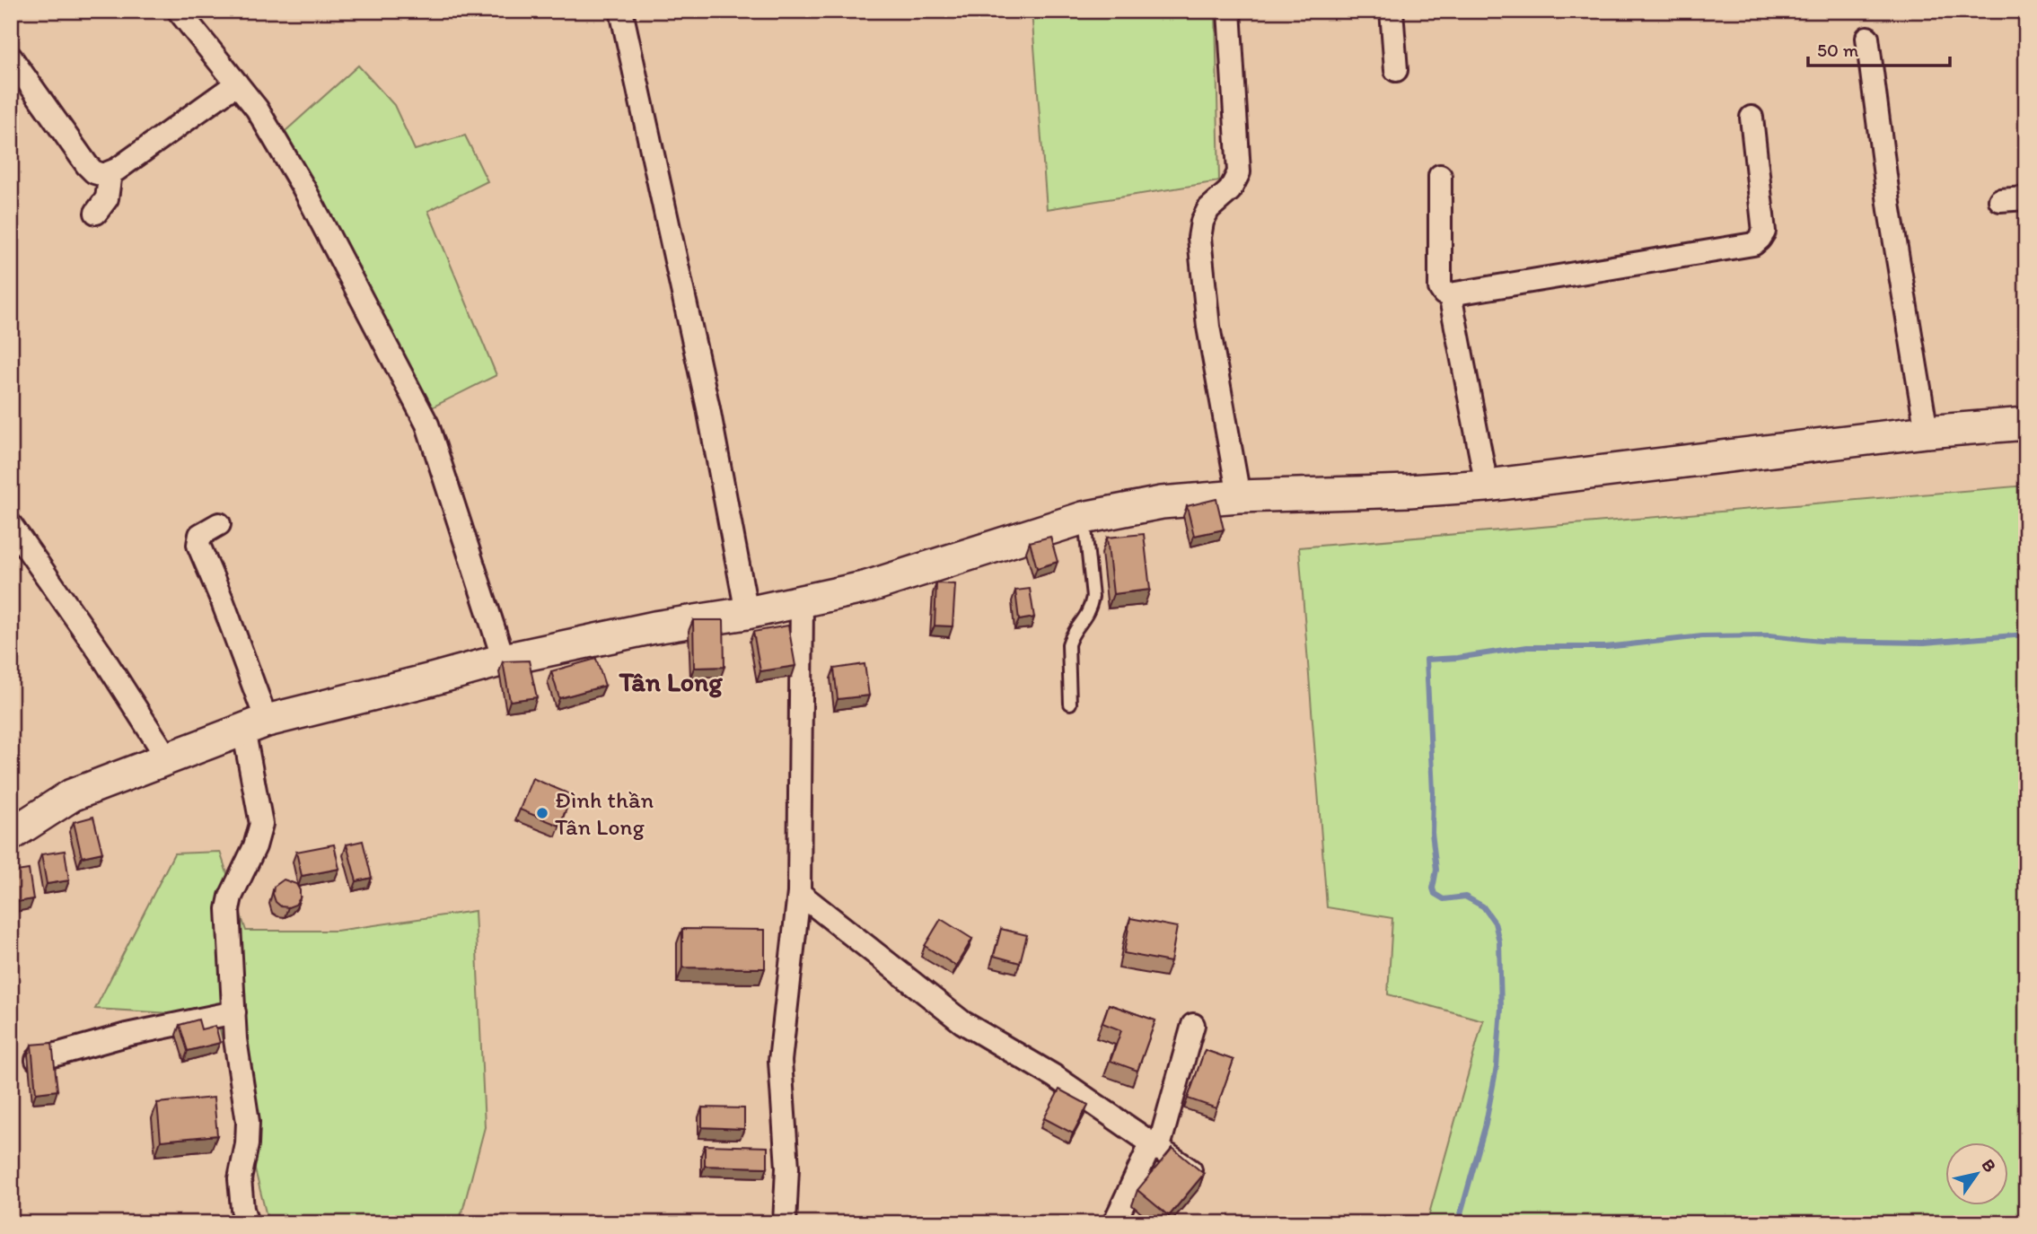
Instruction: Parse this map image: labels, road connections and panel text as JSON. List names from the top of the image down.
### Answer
{
  "districts": ["Tân Long"],
  "places": ["Đình thần Tân Long"],
  "scale_bar": "50 m",
  "north": "top right"
}
